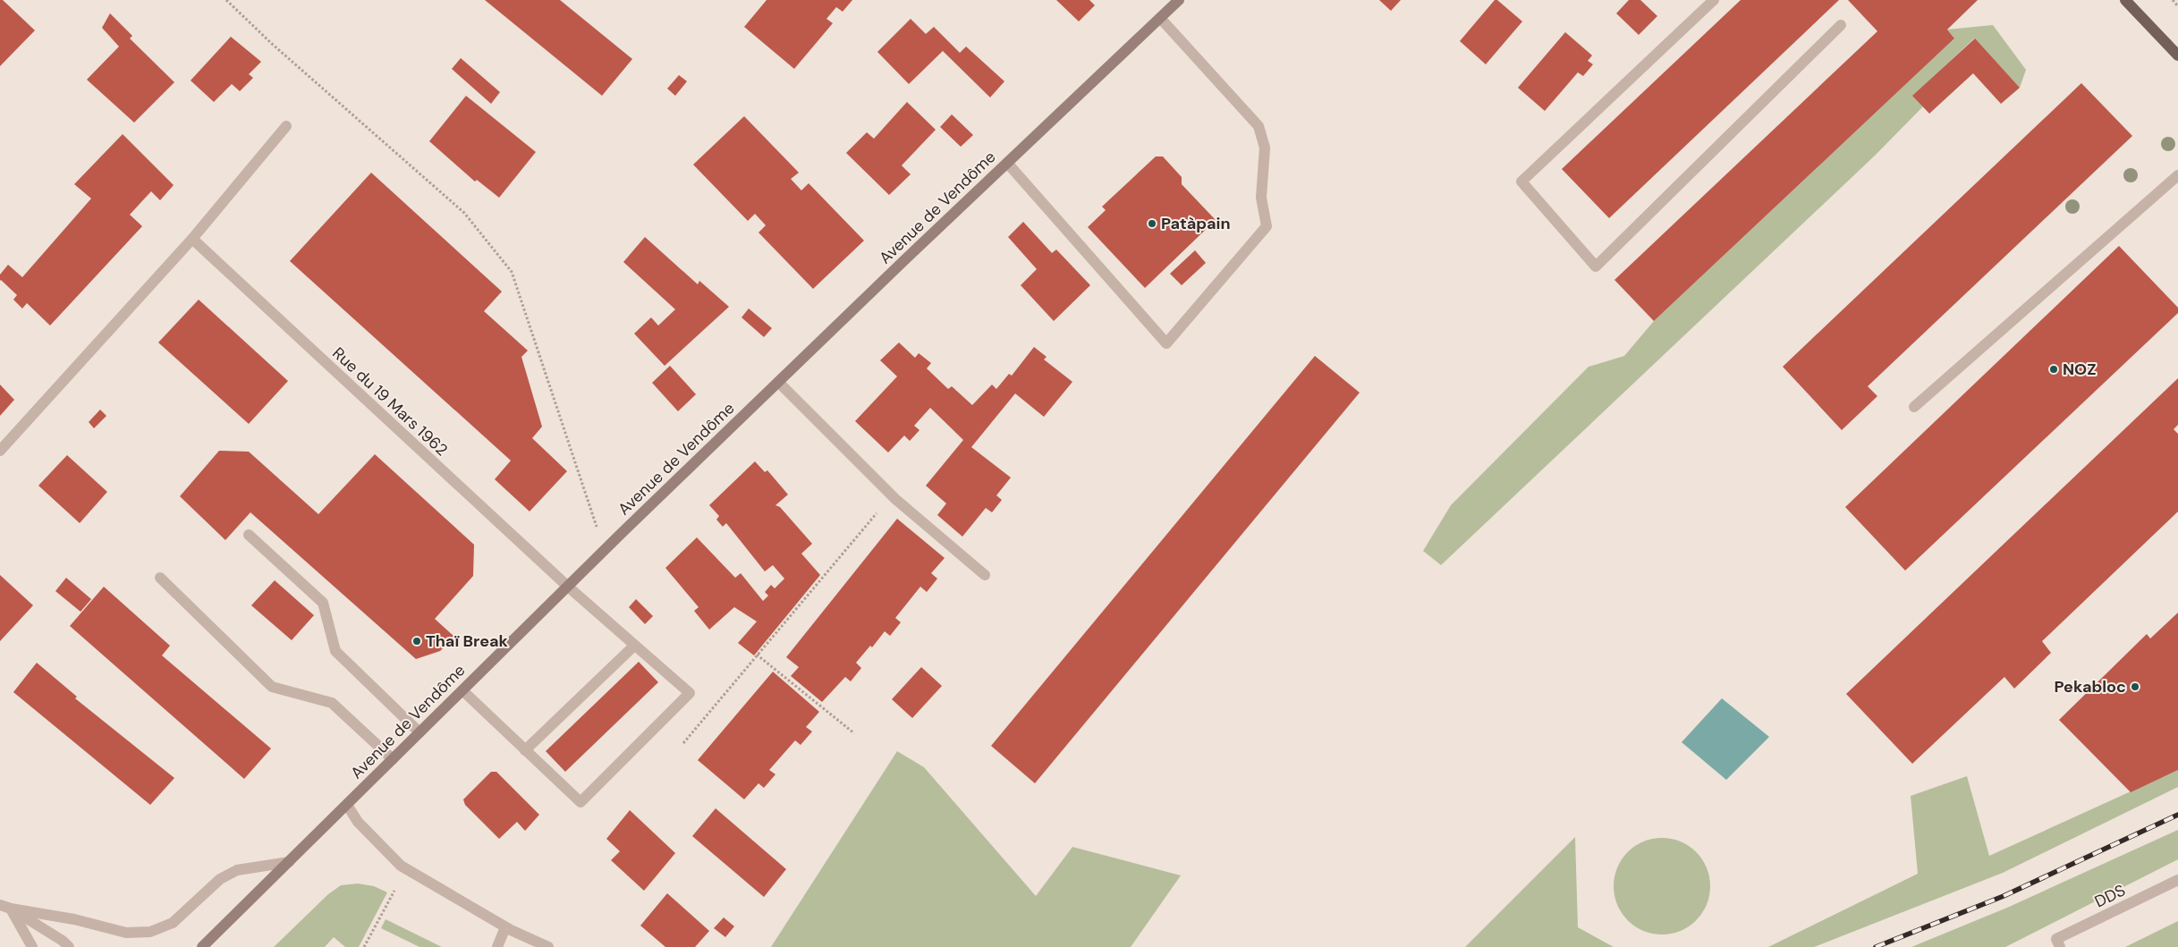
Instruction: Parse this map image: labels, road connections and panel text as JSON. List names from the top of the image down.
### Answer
{
  "streets": {
    "main road": ["Avenue de Vendôme"],
    "street": ["Rue du 19 Mars 1962", "DDS"]
  },
  "crossings": [
    ["Avenue de Vendôme", "Rue du 19 Mars 1962"]
  ],
  "places": [
    "Patàpain",
    "NOZ",
    "Thaï Break",
    "Pekabloc"
  ]
}
